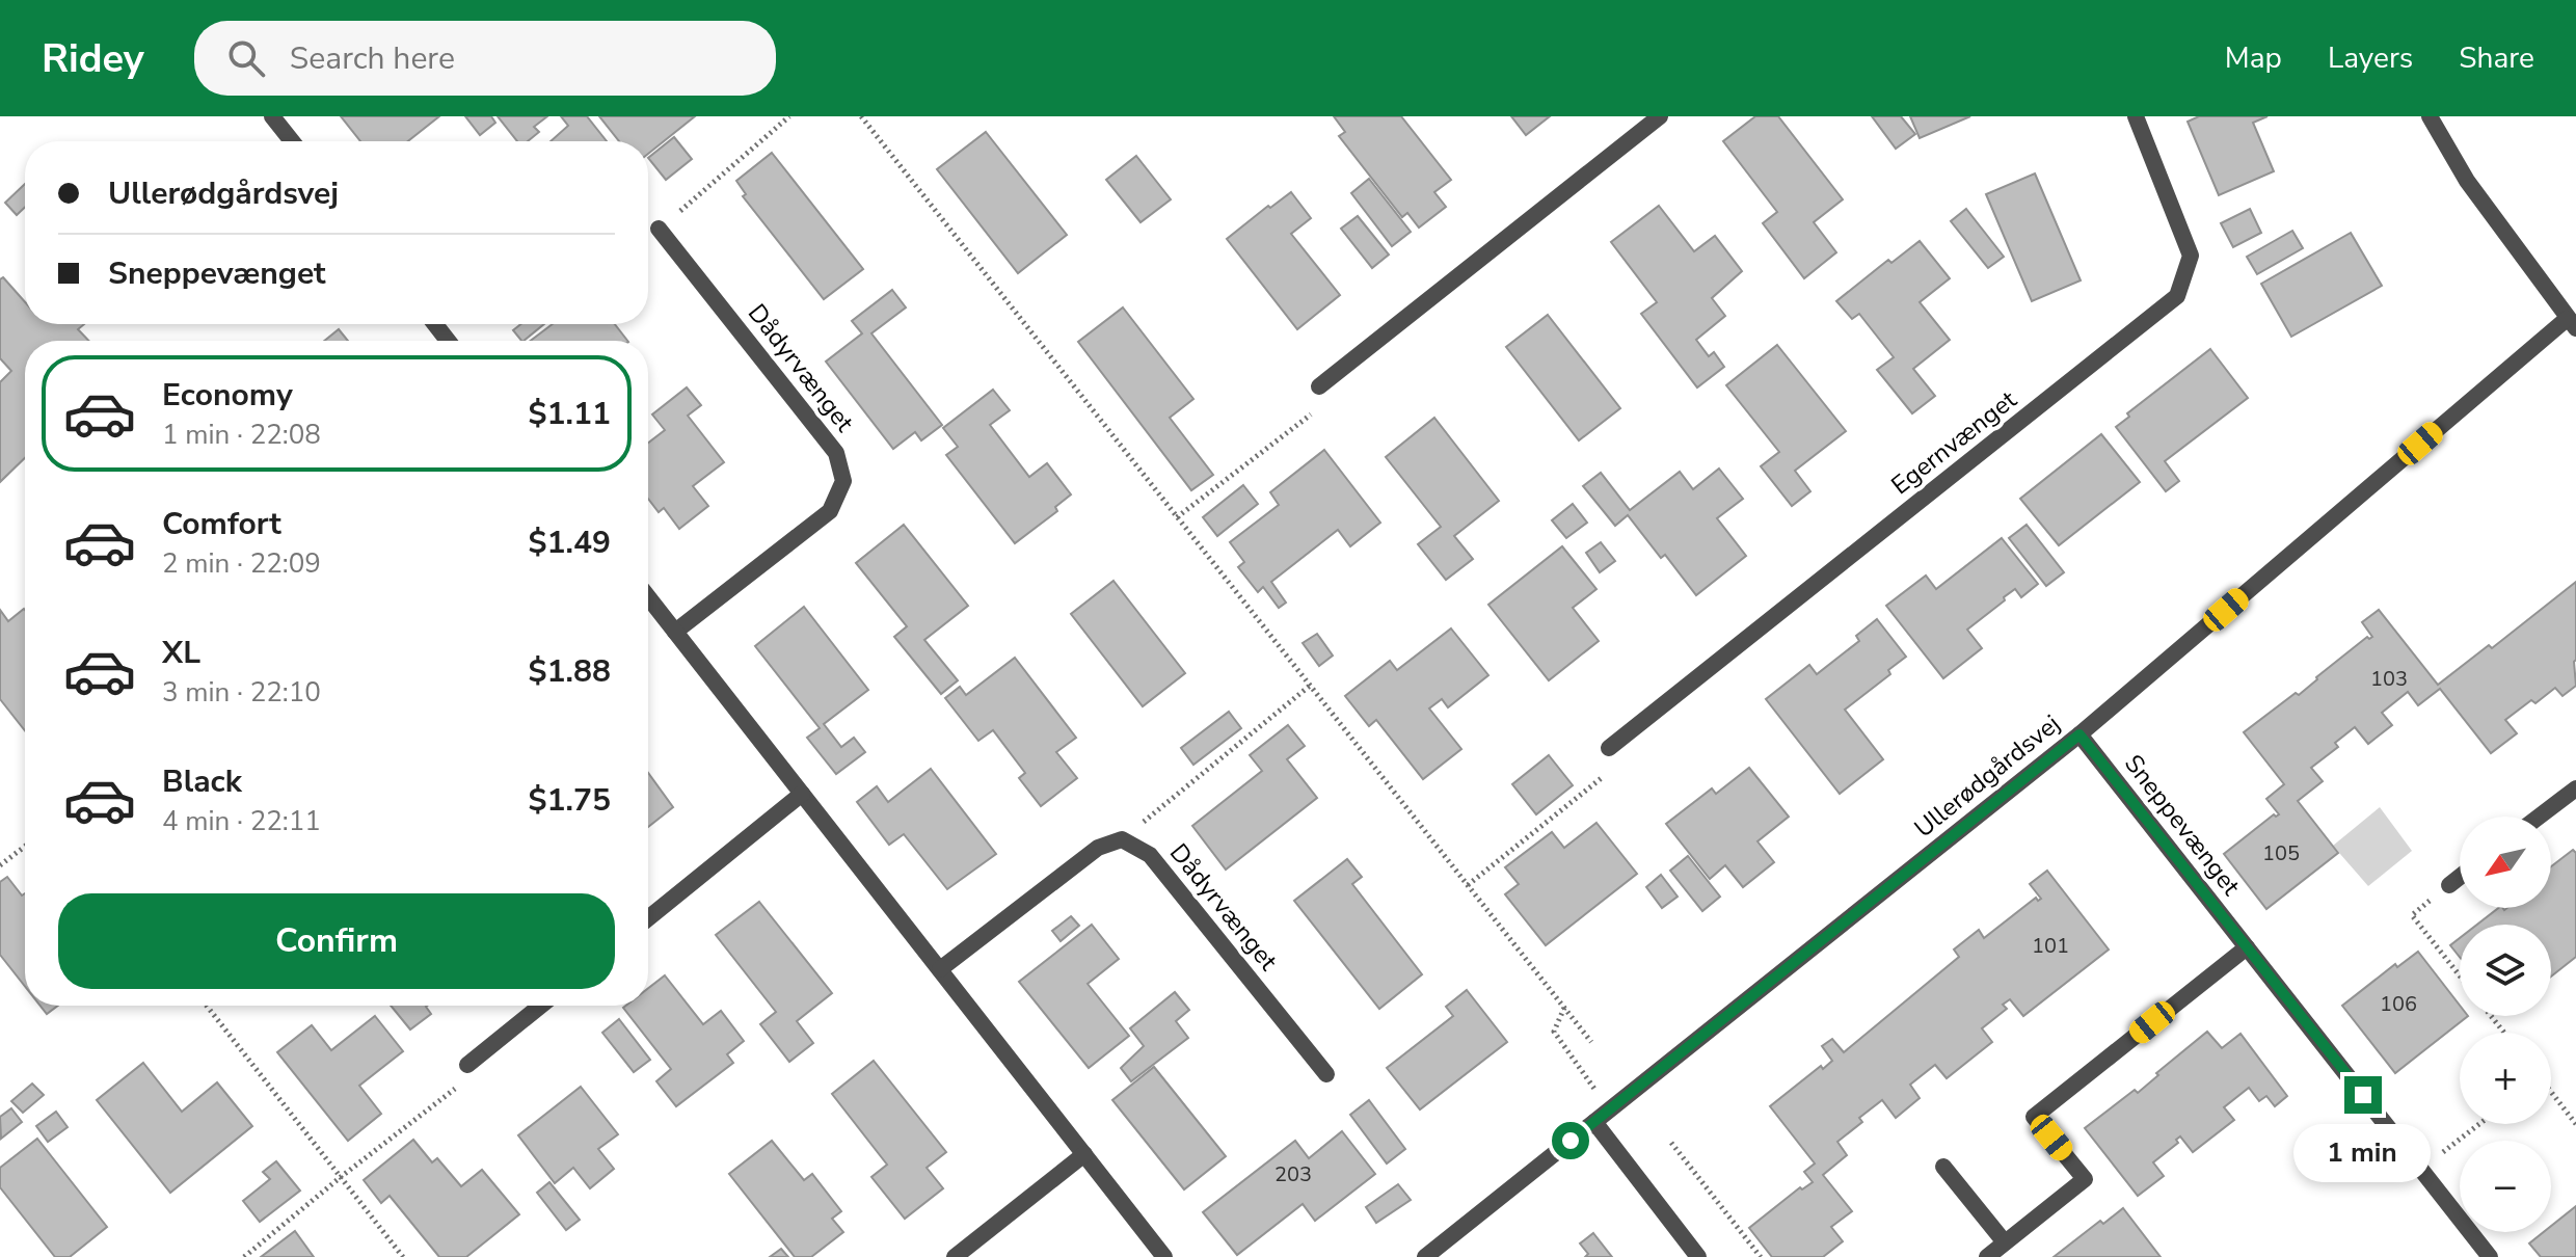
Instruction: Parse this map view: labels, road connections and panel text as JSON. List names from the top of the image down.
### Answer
{
  "streets": {
    "street": [
      "Dådyrvænget",
      "Egernvænget",
      "Ullerødgårdsvej",
      "Sneppevænget"
    ]
  },
  "crossings": [
    ["Ullerødgårdsvej", "Sneppevænget"]
  ],
  "house_numbers": [
    "103",
    "105",
    "101",
    "106",
    "203"
  ],
  "north": "bottom left",
  "page": {
    "header": "Ridey",
    "search": "Search here",
    "nav": ["Map", "Layers", "Share"],
    "banner": ["Ullerødgårdsvej", "Sneppevænget"],
    "list": [
      {
        "name": "Economy",
        "note": "1 min · 22:08",
        "value": "$1.11"
      },
      {
        "name": "Comfort",
        "note": "2 min · 22:09",
        "value": "$1.49"
      },
      {
        "name": "XL",
        "note": "3 min · 22:10",
        "value": "$1.88"
      },
      {
        "name": "Black",
        "note": "4 min · 22:11",
        "value": "$1.75"
      }
    ],
    "map_buttons": ["+", "−"],
    "buttons": "Confirm",
    "bubble": "1 min"
  }
}
